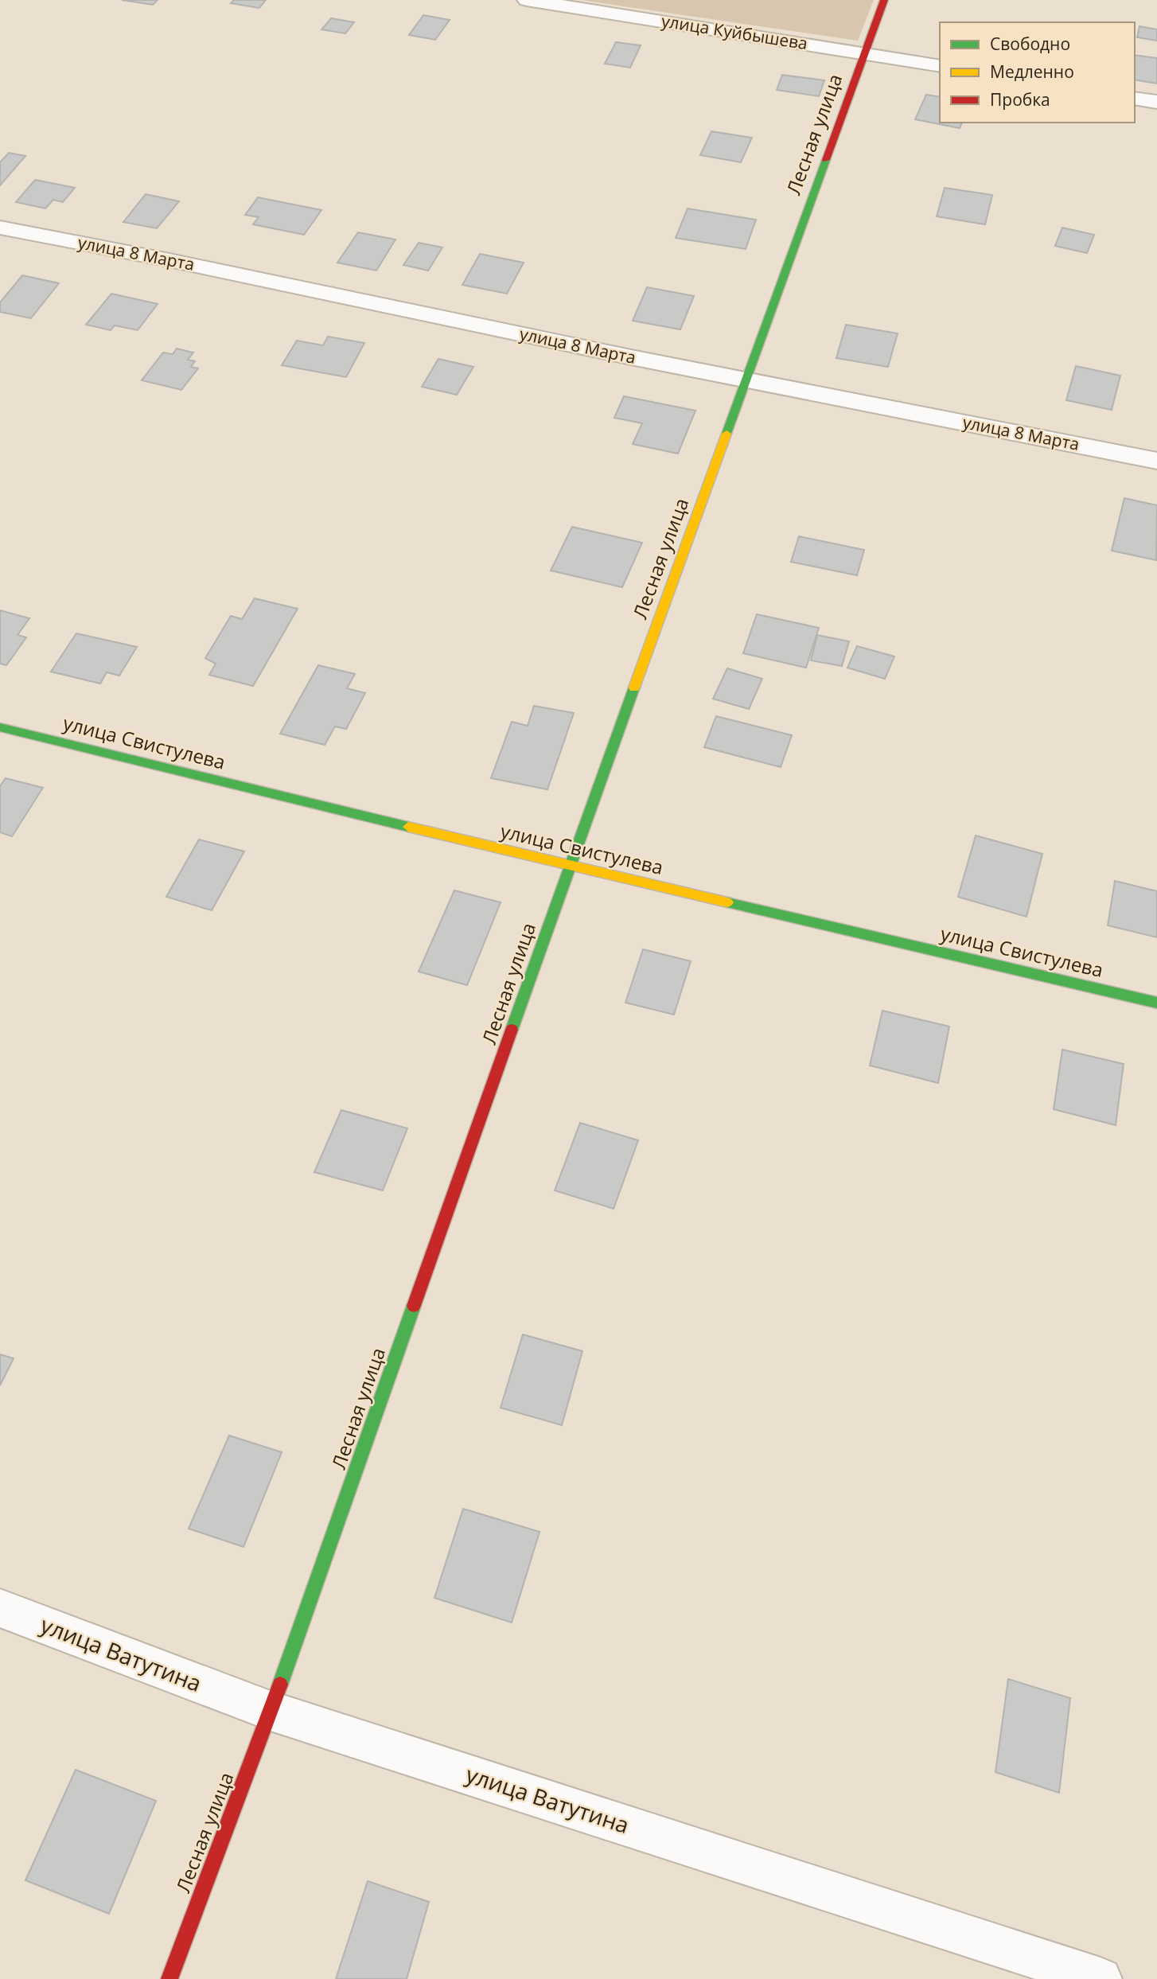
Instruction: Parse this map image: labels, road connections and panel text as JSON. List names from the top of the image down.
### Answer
{
  "streets": {
    "street": [
      "улица Куйбышева",
      "Лесная улица",
      "улица 8 Марта",
      "улица Свистулева",
      "улица Ватутина"
    ]
  },
  "crossings": [
    ["улица Куйбышева", "Лесная улица"],
    ["Лесная улица", "улица 8 Марта"],
    ["Лесная улица", "улица Свистулева"],
    ["Лесная улица", "улица Ватутина"]
  ],
  "legend": ["Свободно", "Медленно", "Пробка"]
}
